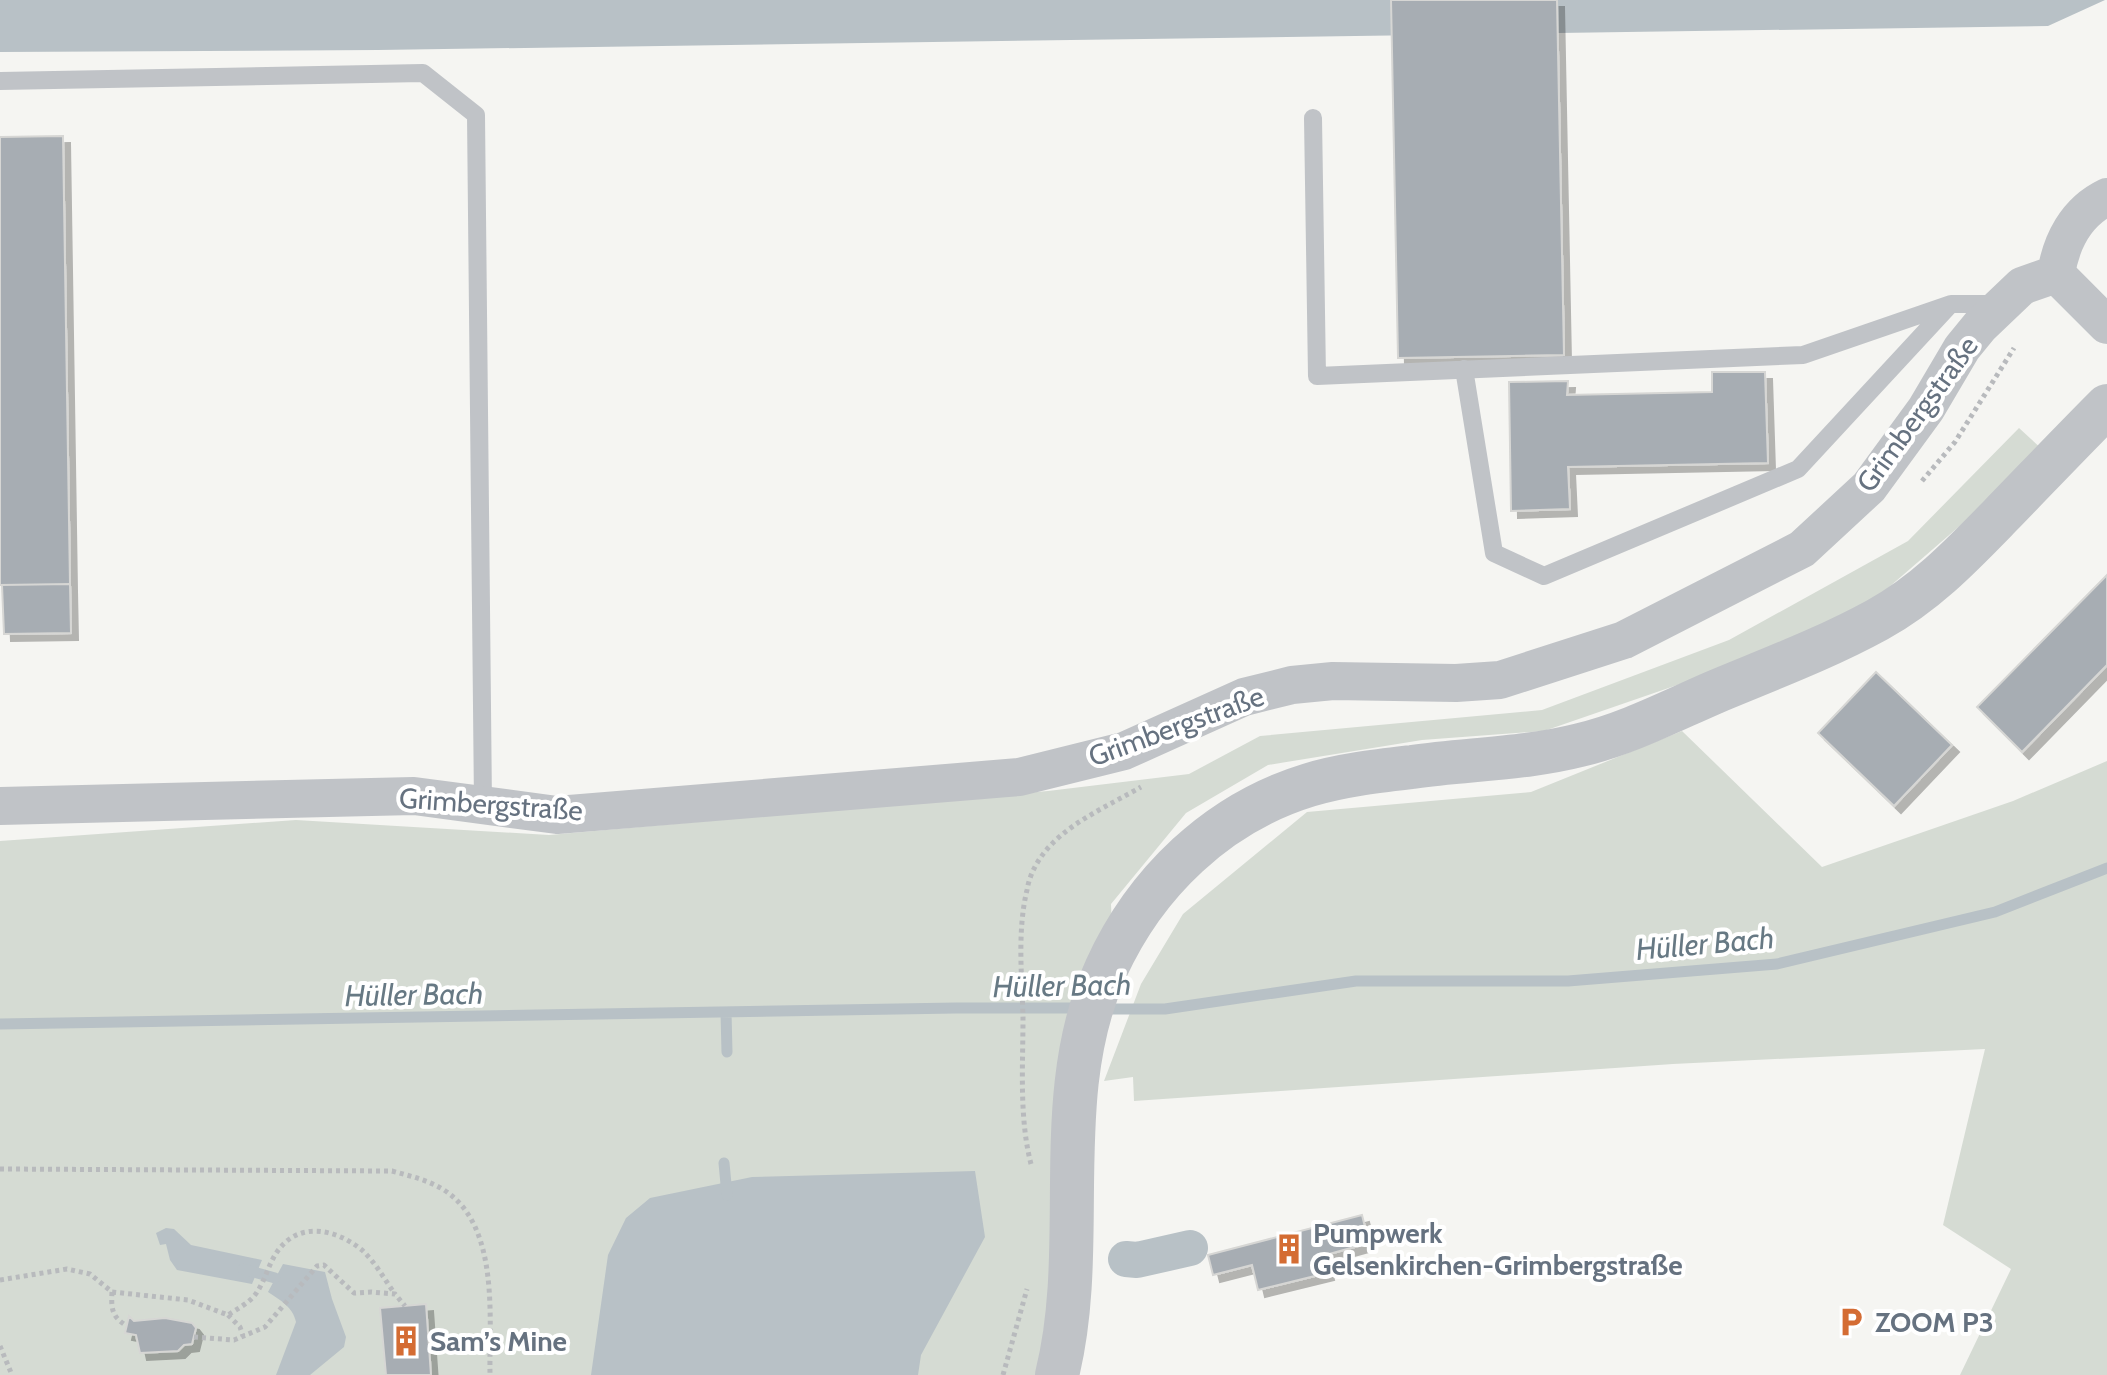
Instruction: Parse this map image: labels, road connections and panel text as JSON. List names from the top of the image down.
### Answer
{
  "streets": {
    "street": ["Grimbergstraße"]
  },
  "water": ["Hüller Bach"],
  "places": {
    "building": ["Pumpwerk Gelsenkirchen-Grimbergstraße", "Sam’s Mine"],
    "parking": ["ZOOM P3"]
  }
}
